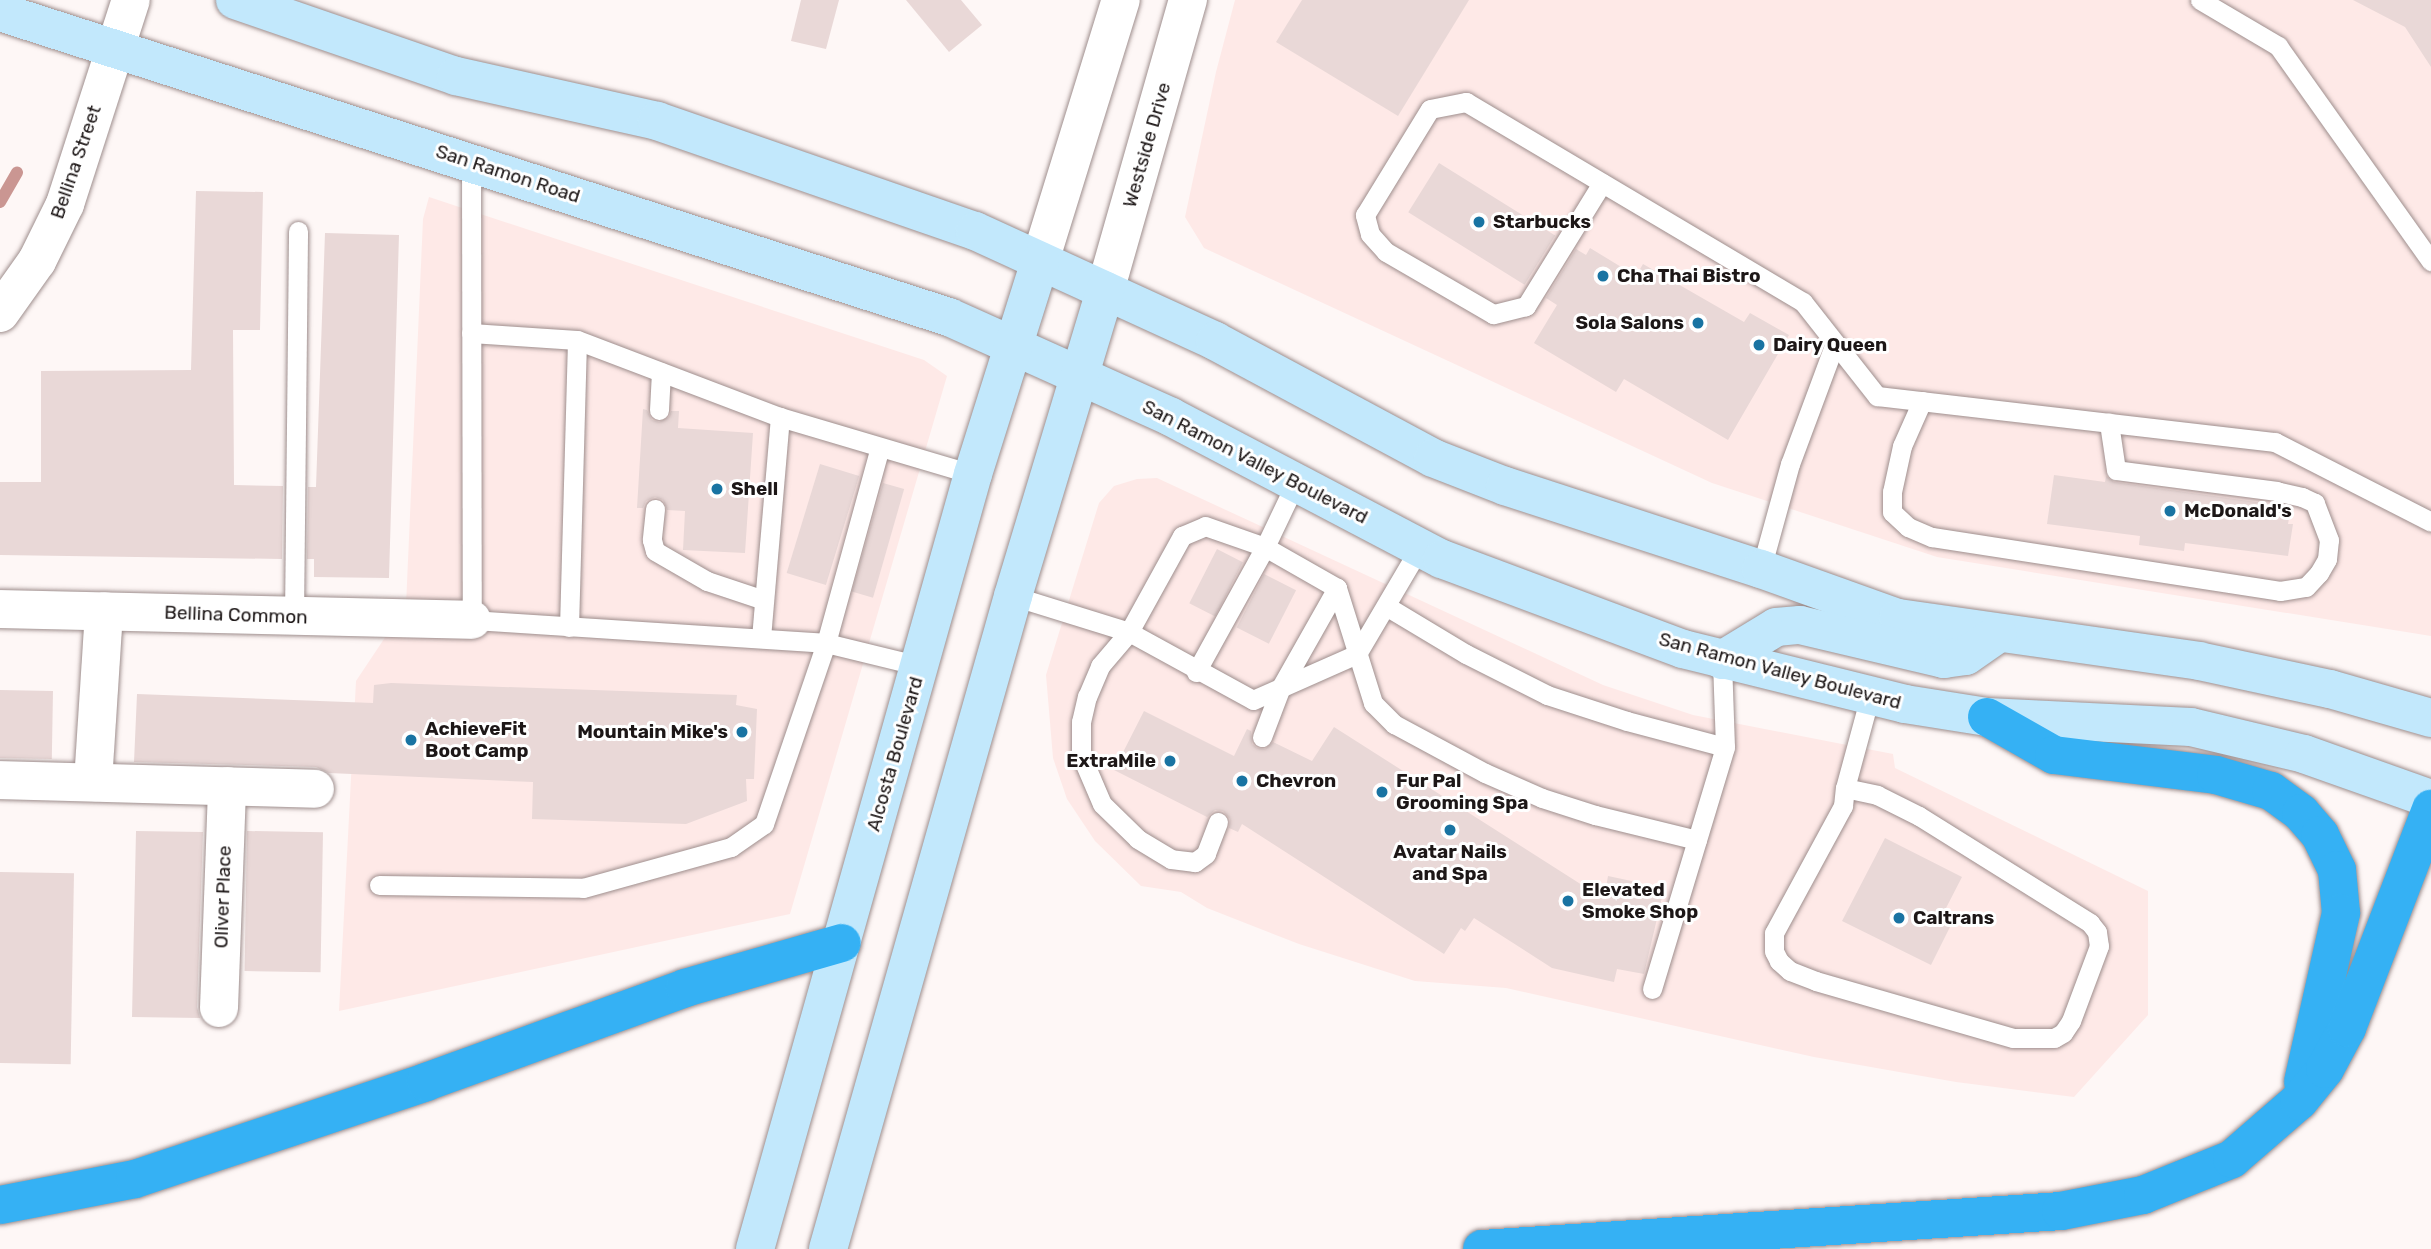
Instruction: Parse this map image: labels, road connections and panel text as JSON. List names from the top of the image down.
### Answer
{
  "streets": {
    "main road": ["San Ramon Road", "San Ramon Valley Boulevard", "Alcosta Boulevard"],
    "street": [
      "Westside Drive",
      "Bellina Street",
      "Bellina Common",
      "Oliver Place"
    ]
  },
  "crossings": [
    ["Bellina Street", "San Ramon Road"],
    ["San Ramon Road", "San Ramon Valley Boulevard"],
    ["San Ramon Road", "Alcosta Boulevard"],
    ["San Ramon Valley Boulevard", "Alcosta Boulevard"]
  ],
  "places": [
    "Starbucks",
    "Cha Thai Bistro",
    "Sola Salons",
    "Dairy Queen",
    "Shell",
    "McDonald's",
    "Mountain Mike's",
    "AchieveFit Boot Camp",
    "ExtraMile",
    "Chevron",
    "Fur Pal Grooming Spa",
    "Avatar Nails and Spa",
    "Elevated Smoke Shop",
    "Caltrans"
  ]
}
